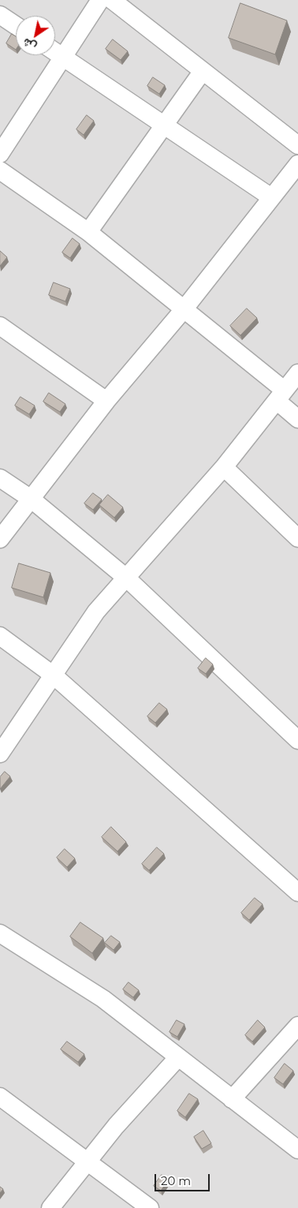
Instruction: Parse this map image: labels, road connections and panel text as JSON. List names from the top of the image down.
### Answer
{
  "scale_bar": "20 m",
  "north": "bottom left"
}
